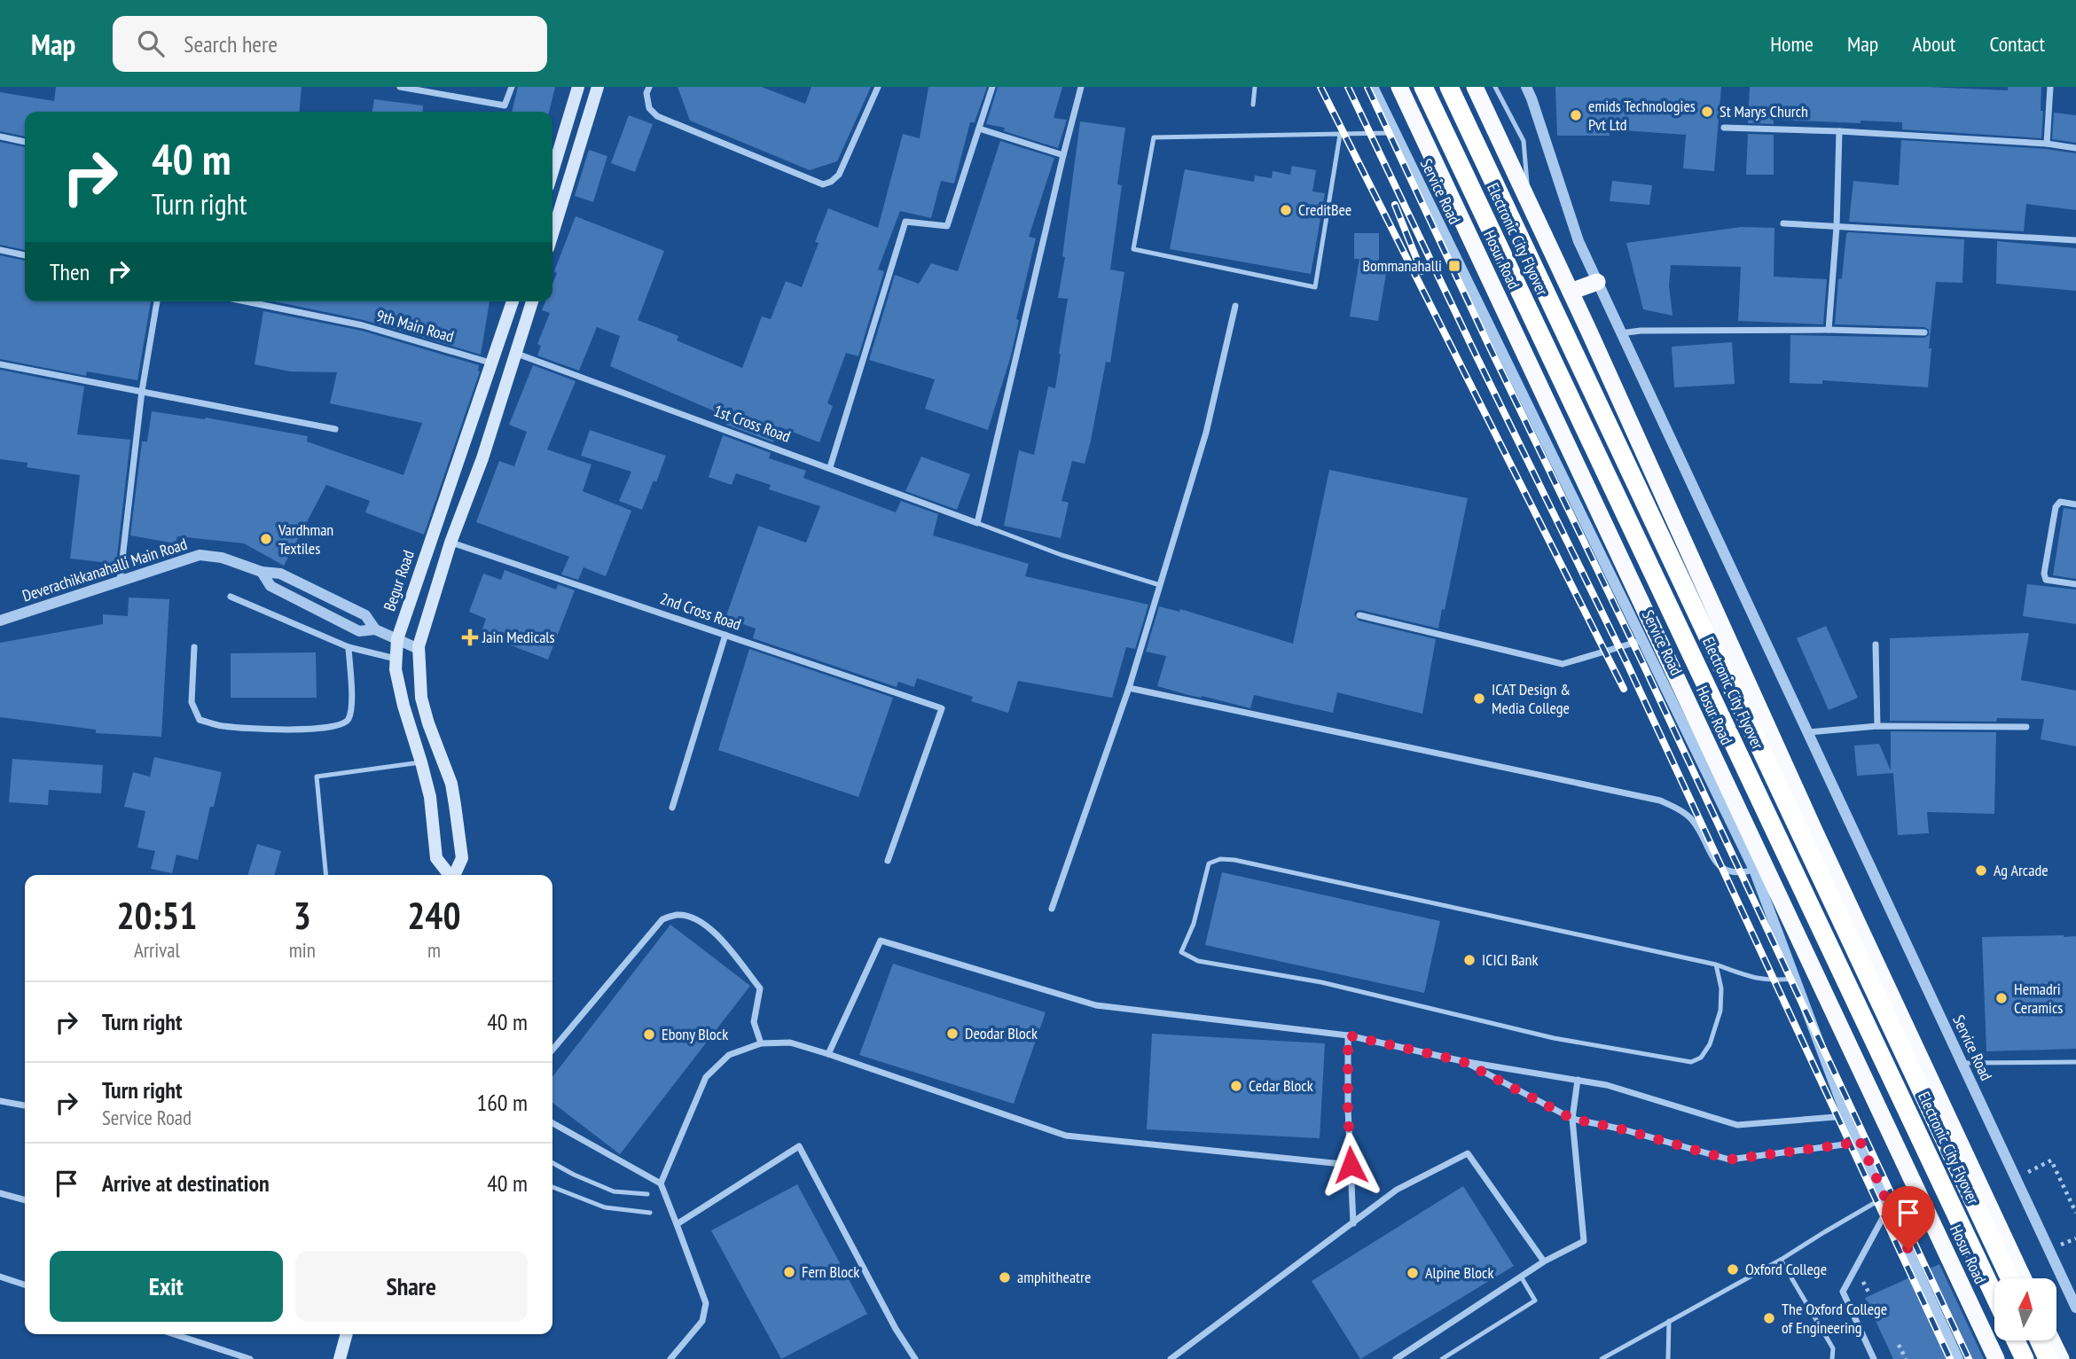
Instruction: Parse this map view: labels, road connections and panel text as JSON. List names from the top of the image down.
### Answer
{
  "streets": {
    "highway": ["Electronic City Flyover", "Hosur Road"],
    "main road": ["Begur Road"],
    "street": [
      "Service Road",
      "9th Main Road",
      "1st Cross Road",
      "Deverachikkanahalli Main Road",
      "2nd Cross Road"
    ]
  },
  "crossings": [
    ["9th Main Road", "Begur Road"],
    ["1st Cross Road", "Begur Road"],
    ["Deverachikkanahalli Main Road", "Begur Road"],
    ["Begur Road", "2nd Cross Road"]
  ],
  "places": {
    "other": [
      "St Marys Church",
      "emids Technologies Pvt Ltd",
      "CreditBee",
      "Vardhman Textiles",
      "ICAT Design & Media College",
      "Ag Arcade",
      "ICICI Bank",
      "Hemadri Ceramics",
      "Deodar Block",
      "Ebony Block",
      "Cedar Block",
      "Oxford College",
      "Fern Block",
      "Alpine Block",
      "amphitheatre",
      "The Oxford College of Engineering"
    ],
    "transit": ["Bommanahalli"],
    "health": ["Jain Medicals"]
  },
  "north": "top",
  "page": {
    "header": "Map",
    "search": "Search here",
    "nav": [
      "Home",
      "Map",
      "About",
      "Contact"
    ],
    "turn": ["40 m", "Turn right"],
    "then": "Then",
    "eta": [
      "20:51",
      "Arrival",
      "3",
      "min",
      "240",
      "m"
    ],
    "list": [
      {
        "name": "Turn right",
        "value": "40 m"
      },
      {
        "name": "Turn right",
        "note": "Service Road",
        "value": "160 m"
      },
      {
        "name": "Arrive at destination",
        "value": "40 m"
      }
    ],
    "buttons": ["Exit", "Share"]
  }
}
